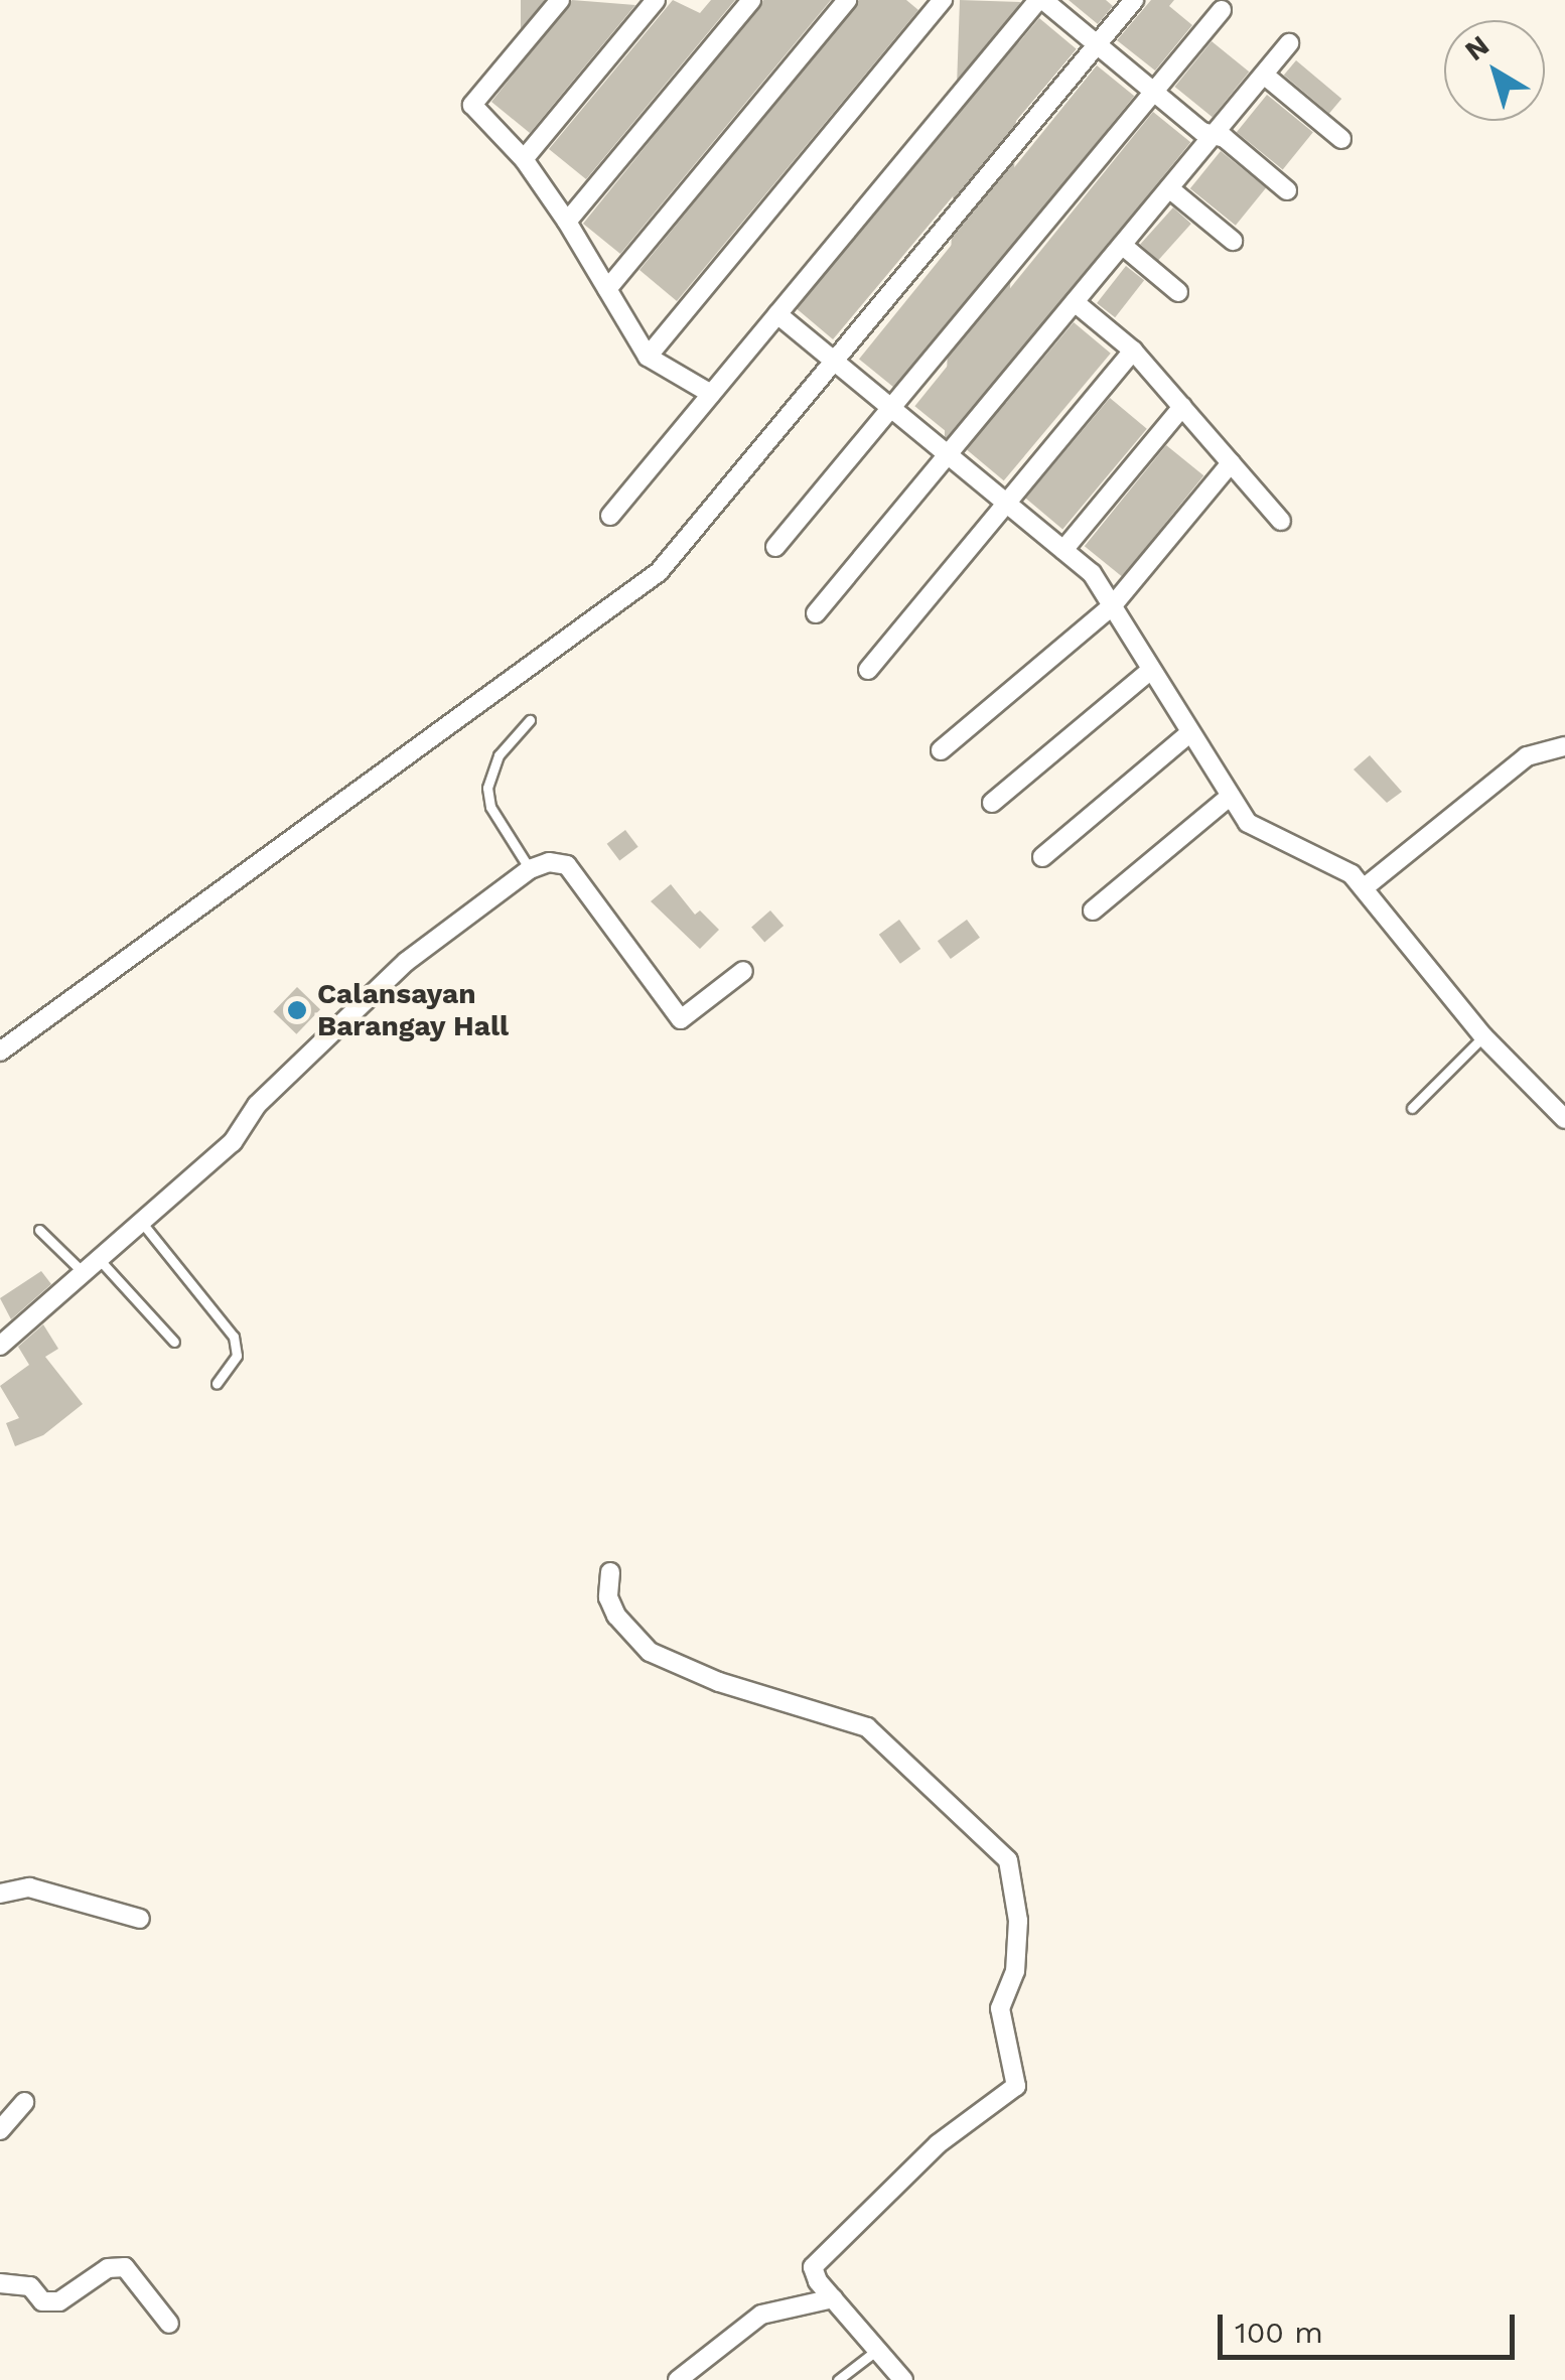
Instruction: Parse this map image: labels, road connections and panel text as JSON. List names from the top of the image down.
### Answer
{
  "places": ["Calansayan Barangay Hall"],
  "scale_bar": "100 m",
  "north": "top left"
}
